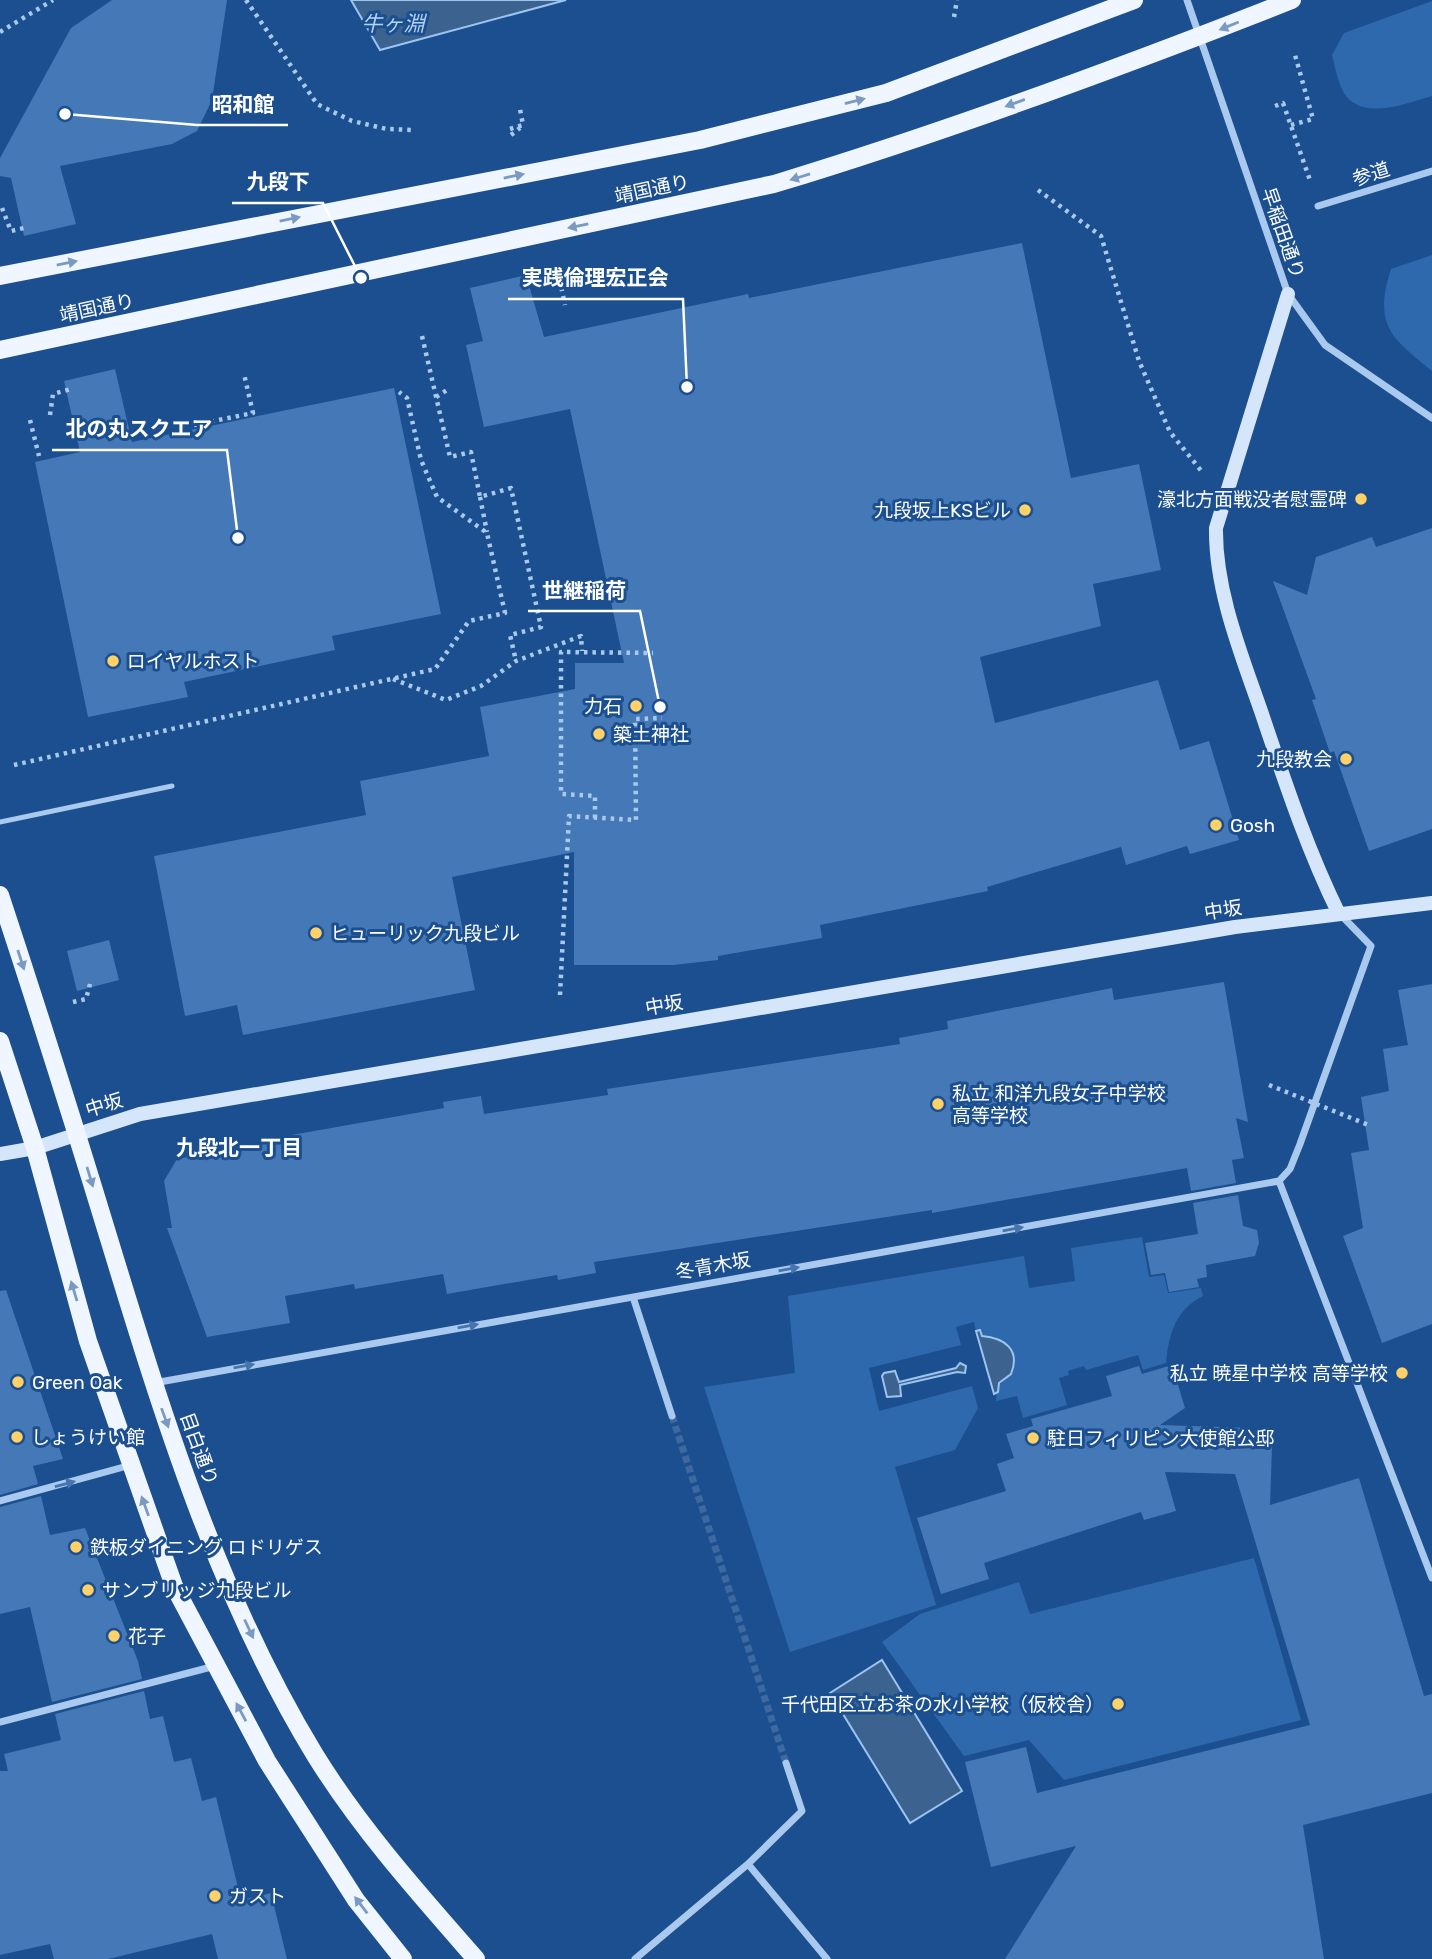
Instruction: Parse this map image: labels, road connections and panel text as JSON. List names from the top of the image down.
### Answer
{
  "streets": {
    "main road": ["靖国通り", "目白通り"],
    "street": [
      "参道",
      "早稲田通り",
      "中坂",
      "冬青木坂"
    ]
  },
  "crossings": [
    ["靖国通り", "早稲田通り"],
    ["中坂", "目白通り"],
    ["冬青木坂", "目白通り"]
  ],
  "one_way": ["冬青木坂"],
  "districts": ["九段北一丁目"],
  "water": ["牛ヶ淵"],
  "places": [
    "昭和館",
    "九段下",
    "実践倫理宏正会",
    "濠北方面戦没者慰霊碑",
    "九段坂上KSビル",
    "北の丸スクエア",
    "ロイヤルホスト",
    "力石",
    "世継稲荷",
    "築土神社",
    "九段教会",
    "Gosh",
    "ヒューリック九段ビル",
    "私立 和洋九段女子中学校 高等学校",
    "私立 暁星中学校 高等学校",
    "Green Oak",
    "しょうけい館",
    "駐日フィリピン大使館公邸",
    "鉄板ダイニング ロドリゲス",
    "サンブリッジ九段ビル",
    "花子",
    "千代田区立お茶の水小学校（仮校舎）",
    "ガスト"
  ]
}
